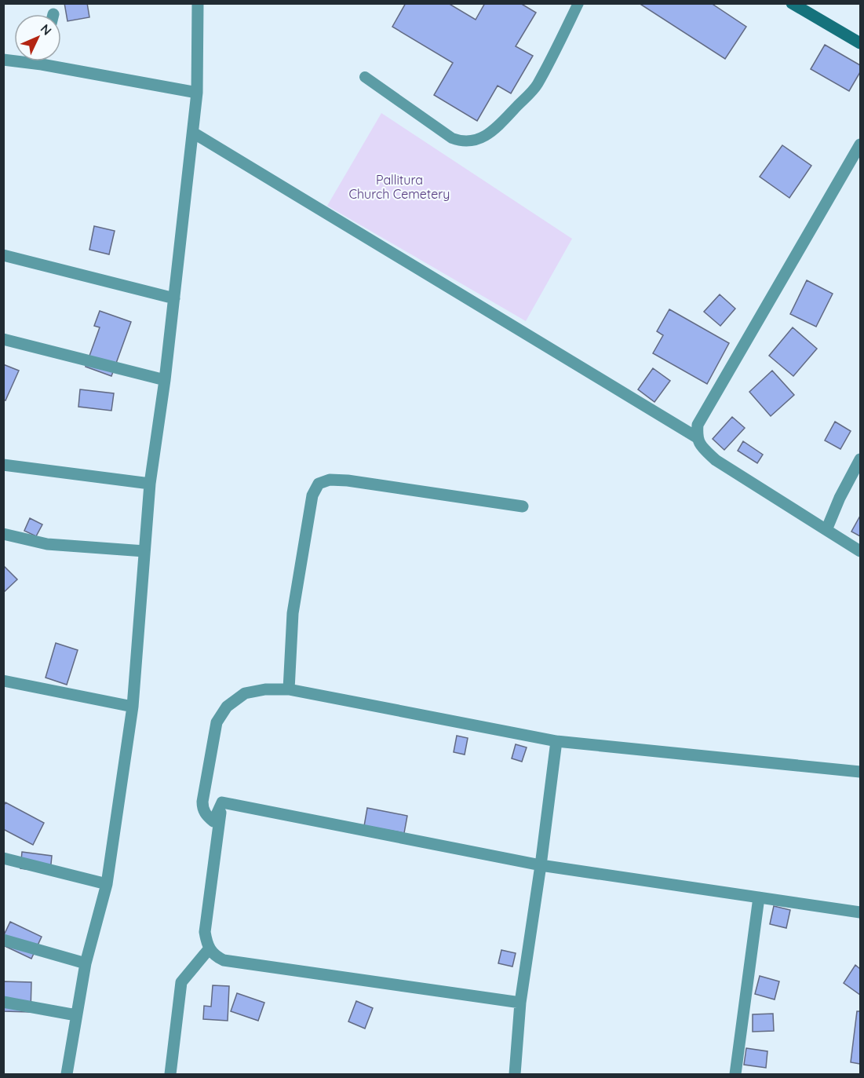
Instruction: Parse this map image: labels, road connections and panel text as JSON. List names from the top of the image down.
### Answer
{
  "parks": ["Pallitura Church Cemetery"],
  "north": "top right"
}
